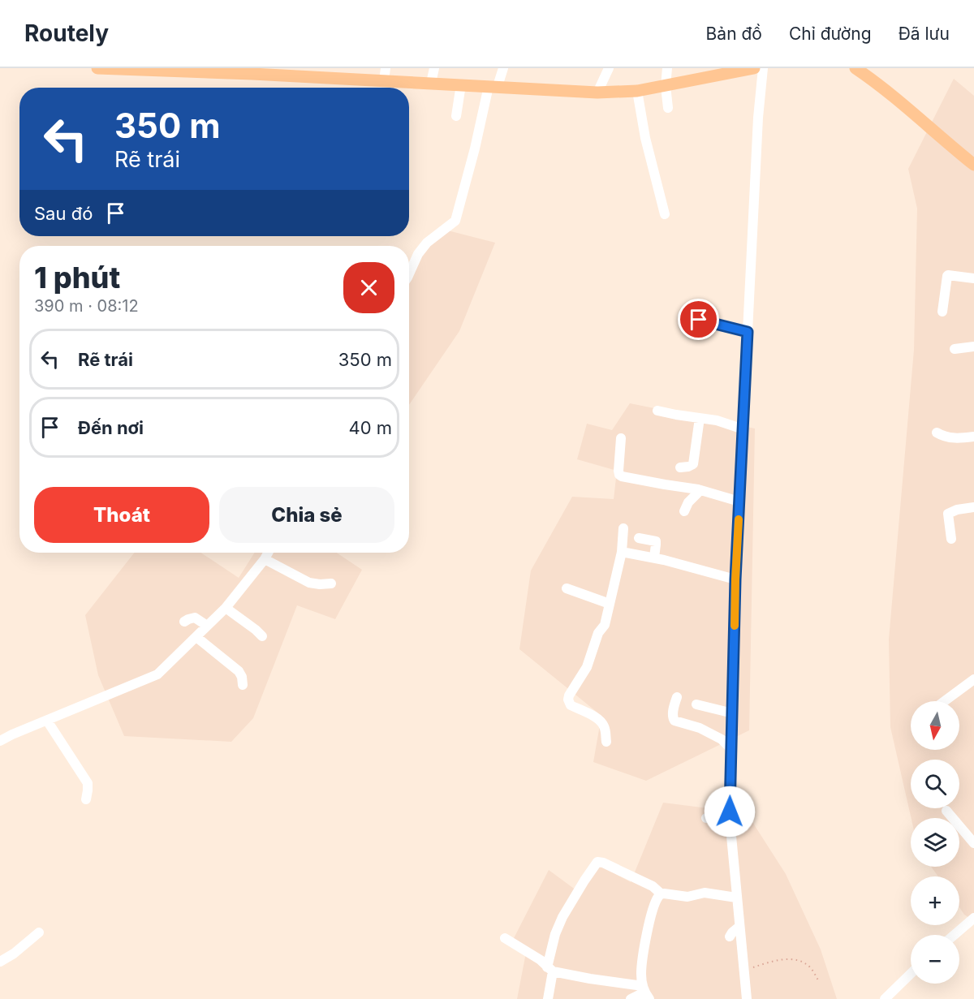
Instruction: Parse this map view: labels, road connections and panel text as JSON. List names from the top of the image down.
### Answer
{
  "north": "bottom",
  "page": {
    "header": "Routely",
    "nav": ["Bản đồ", "Chỉ đường", "Đã lưu"],
    "turn": ["350 m", "Rẽ trái"],
    "then": "Sau đó",
    "heading": ["1 phút", "390 m · 08:12"],
    "list": [
      {
        "name": "Rẽ trái",
        "value": "350 m"
      },
      {
        "name": "Đến nơi",
        "value": "40 m"
      }
    ],
    "buttons": ["Thoát", "Chia sẻ"],
    "map_buttons": ["+", "−"]
  }
}
